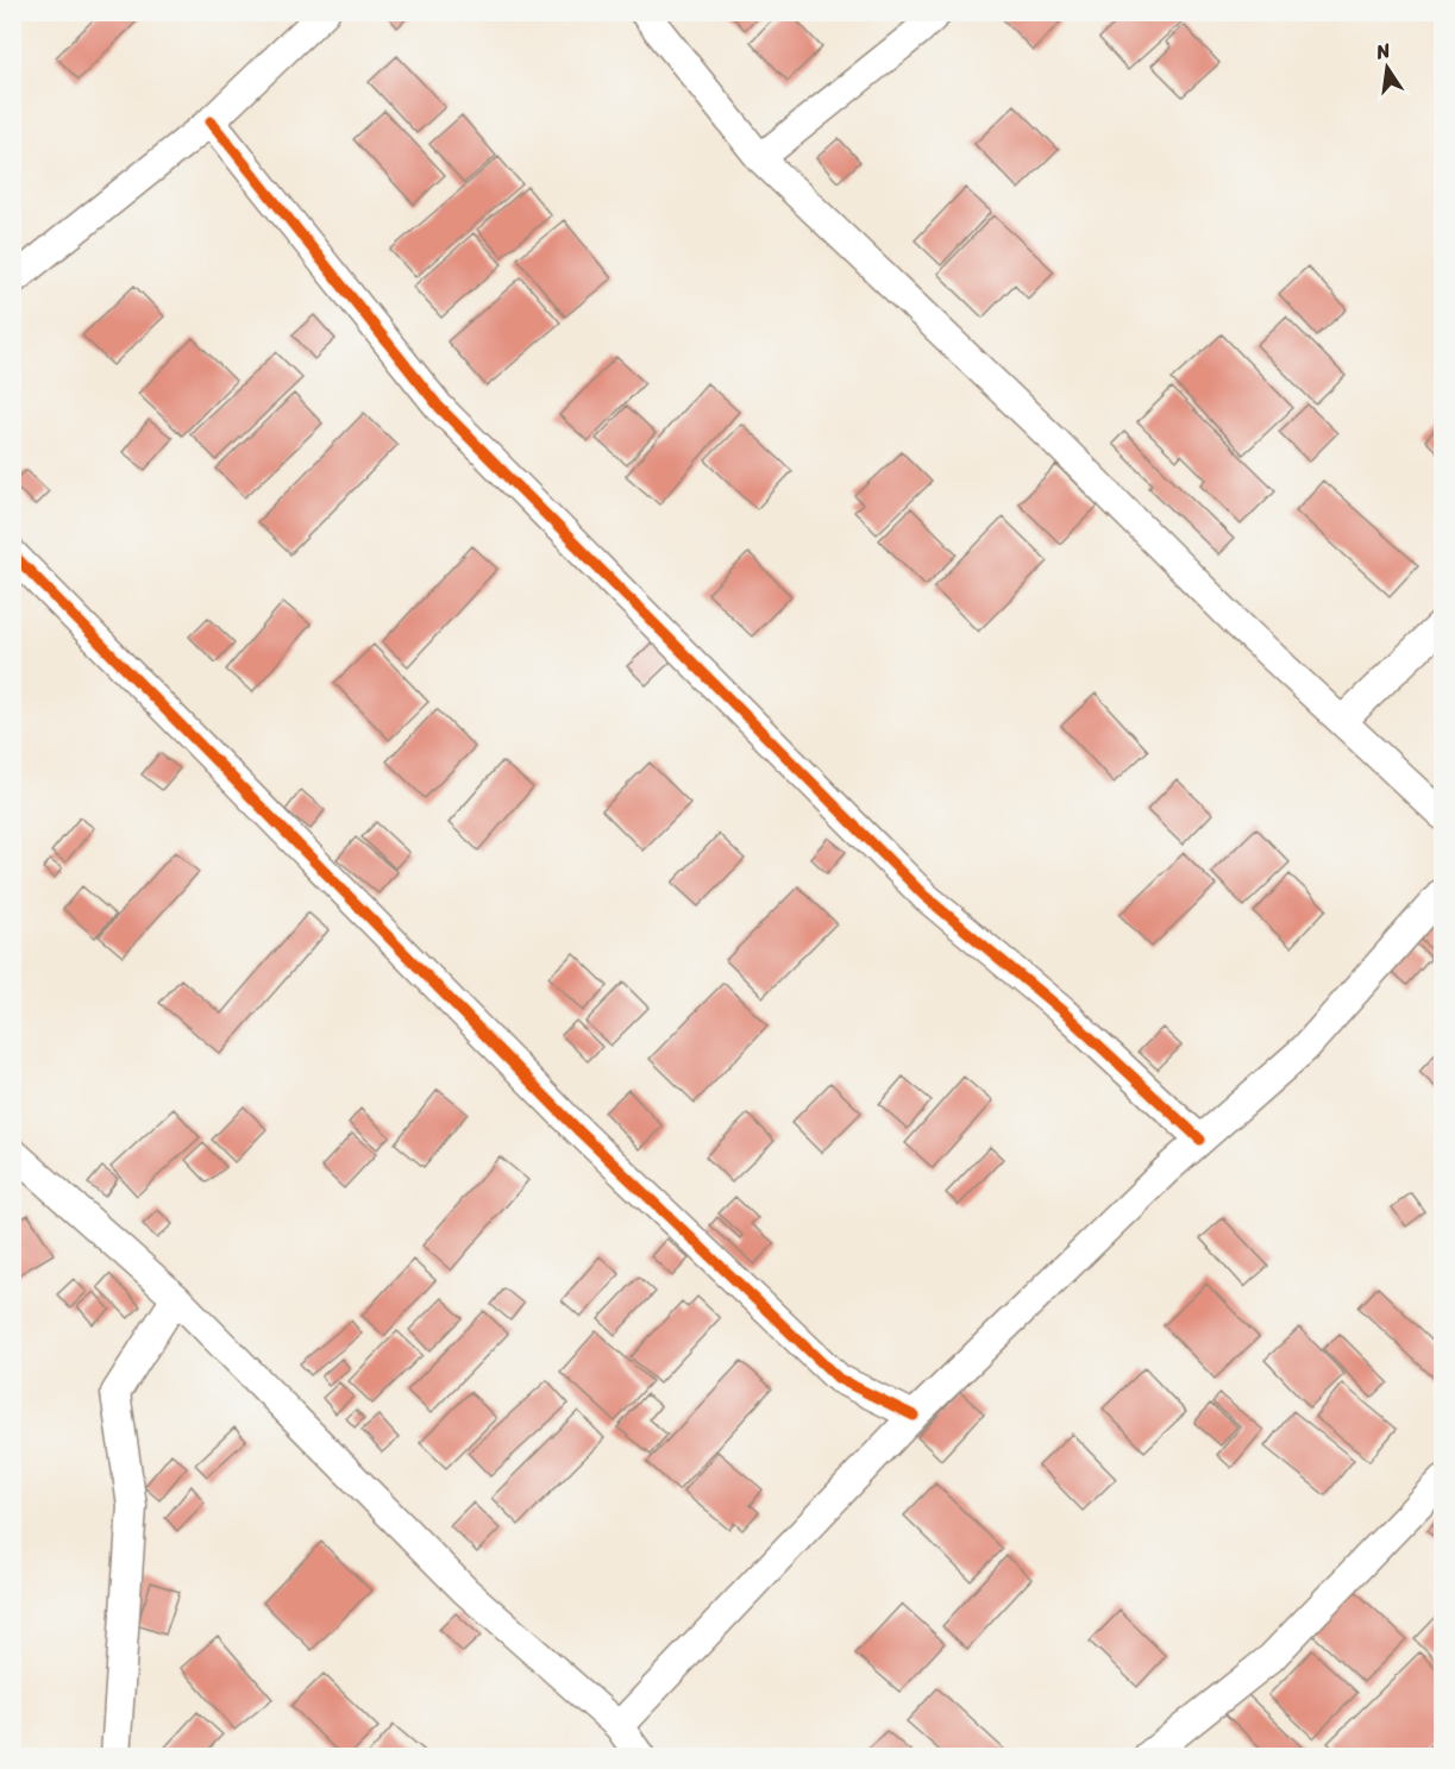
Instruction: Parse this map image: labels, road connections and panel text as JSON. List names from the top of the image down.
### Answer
{
  "north": "top"
}
